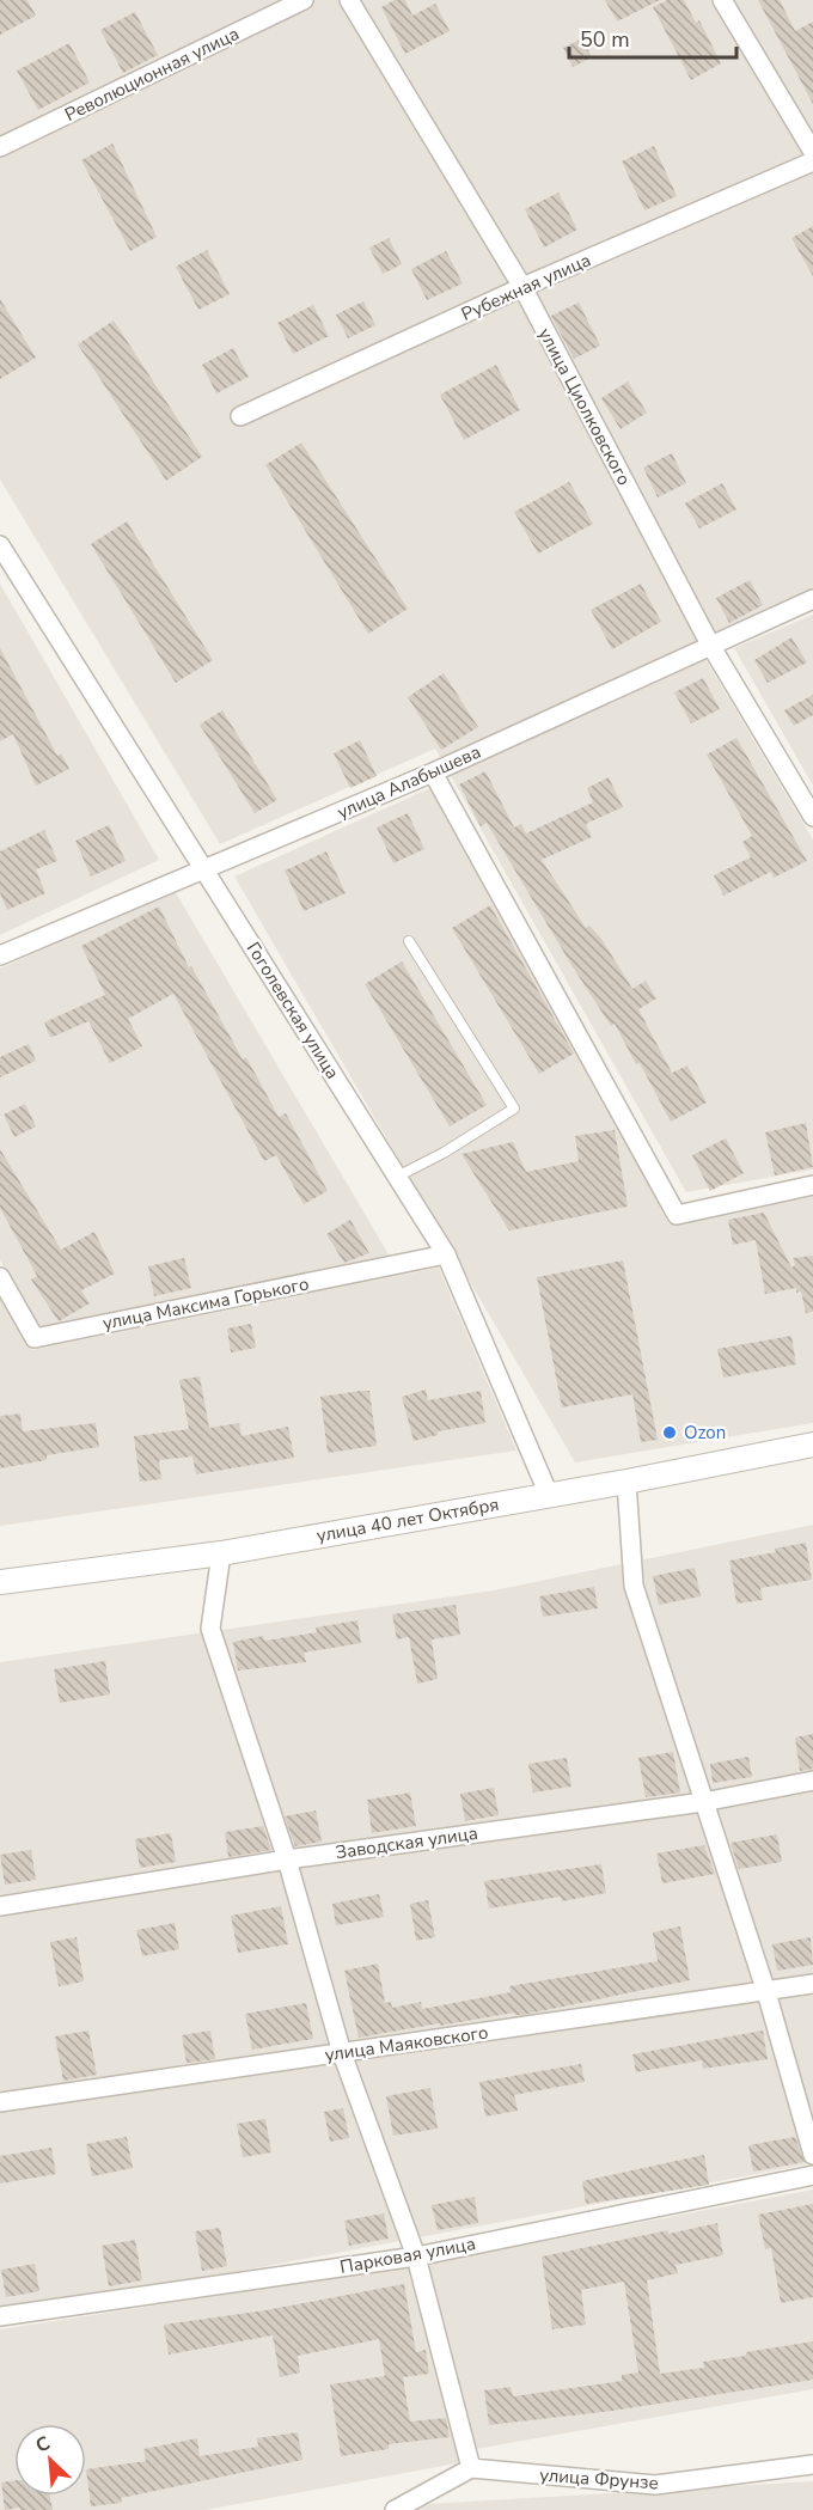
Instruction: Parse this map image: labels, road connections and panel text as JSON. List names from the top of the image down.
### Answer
{
  "streets": {
    "street": [
      "Революционная улица",
      "Рубежная улица",
      "улица Циолковского",
      "улица Алабышева",
      "Гоголевская улица",
      "улица Максима Горького",
      "улица 40 лет Октября",
      "Заводская улица",
      "улица Маяковского",
      "Парковая улица",
      "улица Фрунзе"
    ]
  },
  "crossings": [
    ["Рубежная улица", "улица Циолковского"],
    ["улица Циолковского", "улица Алабышева"],
    ["улица Алабышева", "Гоголевская улица"],
    ["Гоголевская улица", "улица Максима Горького"],
    ["Гоголевская улица", "улица 40 лет Октября"]
  ],
  "places": ["Ozon"],
  "scale_bar": "50 m",
  "north": "top left"
}
